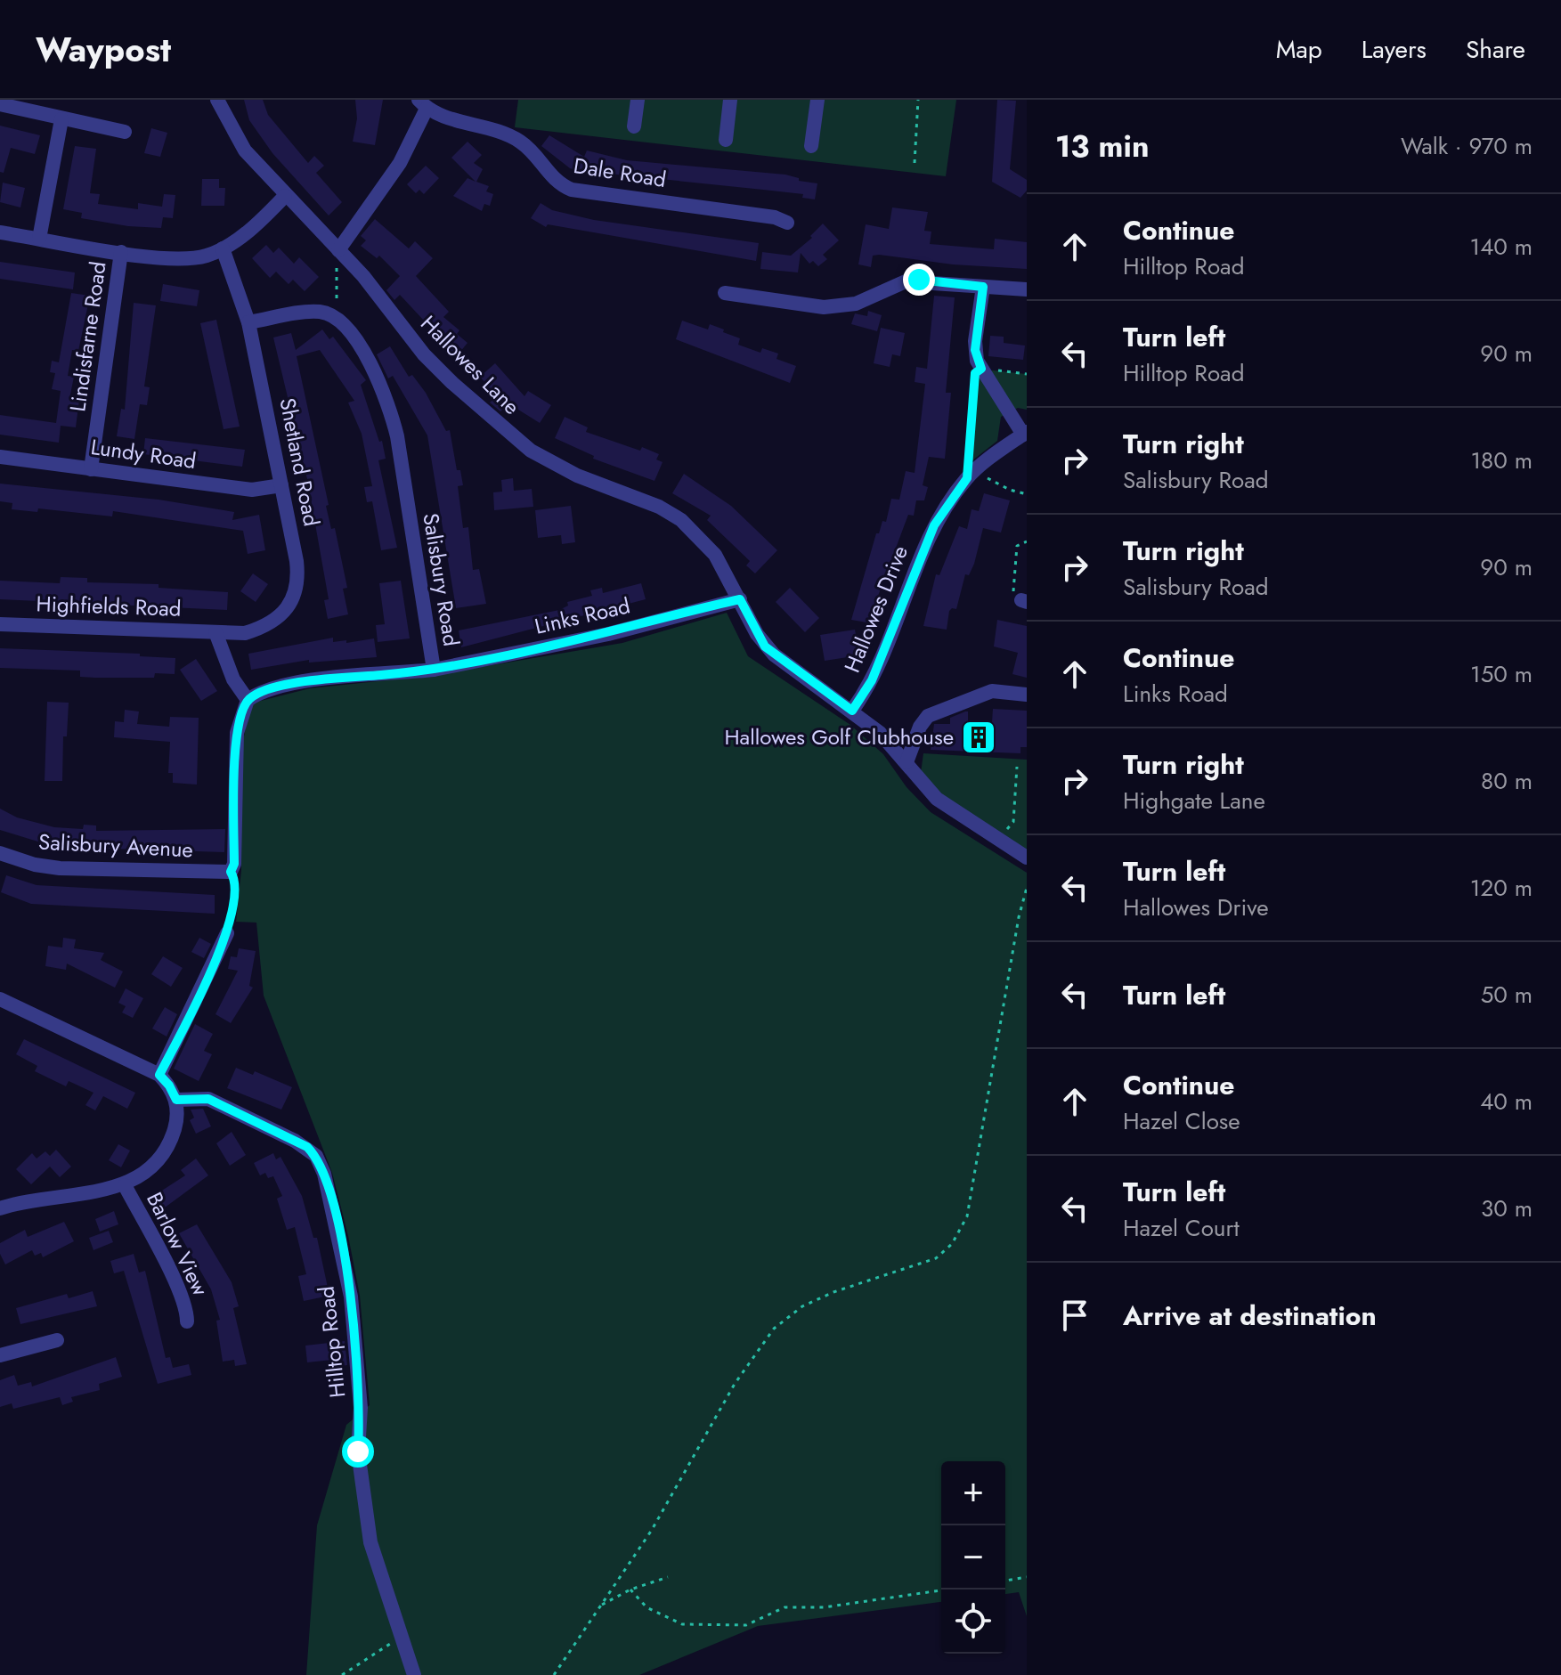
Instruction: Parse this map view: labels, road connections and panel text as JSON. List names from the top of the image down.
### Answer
{
  "streets": {
    "street": [
      "Dale Road",
      "Lindisfarne Road",
      "Hallowes Lane",
      "Lundy Road",
      "Shetland Road",
      "Salisbury Road",
      "Highfields Road",
      "Hallowes Drive",
      "Links Road",
      "Salisbury Avenue",
      "Barlow View",
      "Hilltop Road"
    ]
  },
  "crossings": [
    ["Lindisfarne Road", "Lundy Road"],
    ["Hallowes Lane", "Hallowes Drive"],
    ["Hallowes Lane", "Links Road"],
    ["Lundy Road", "Shetland Road"],
    ["Shetland Road", "Highfields Road"],
    ["Salisbury Road", "Links Road"]
  ],
  "places": {
    "building": ["Hallowes Golf Clubhouse"]
  },
  "page": {
    "header": "Waypost",
    "nav": ["Map", "Layers", "Share"],
    "heading": ["13 min", "Walk · 970 m"],
    "list": [
      ["Continue", "Hilltop Road", "140 m"],
      ["Turn left", "Hilltop Road", "90 m"],
      ["Turn right", "Salisbury Road", "180 m"],
      ["Turn right", "Salisbury Road", "90 m"],
      ["Continue", "Links Road", "150 m"],
      ["Turn right", "Highgate Lane", "80 m"],
      ["Turn left", "Hallowes Drive", "120 m"],
      ["Turn left", "50 m"],
      ["Continue", "Hazel Close", "40 m"],
      ["Turn left", "Hazel Court", "30 m"],
      "Arrive at destination"
    ],
    "map_buttons": ["+", "−"]
  }
}
